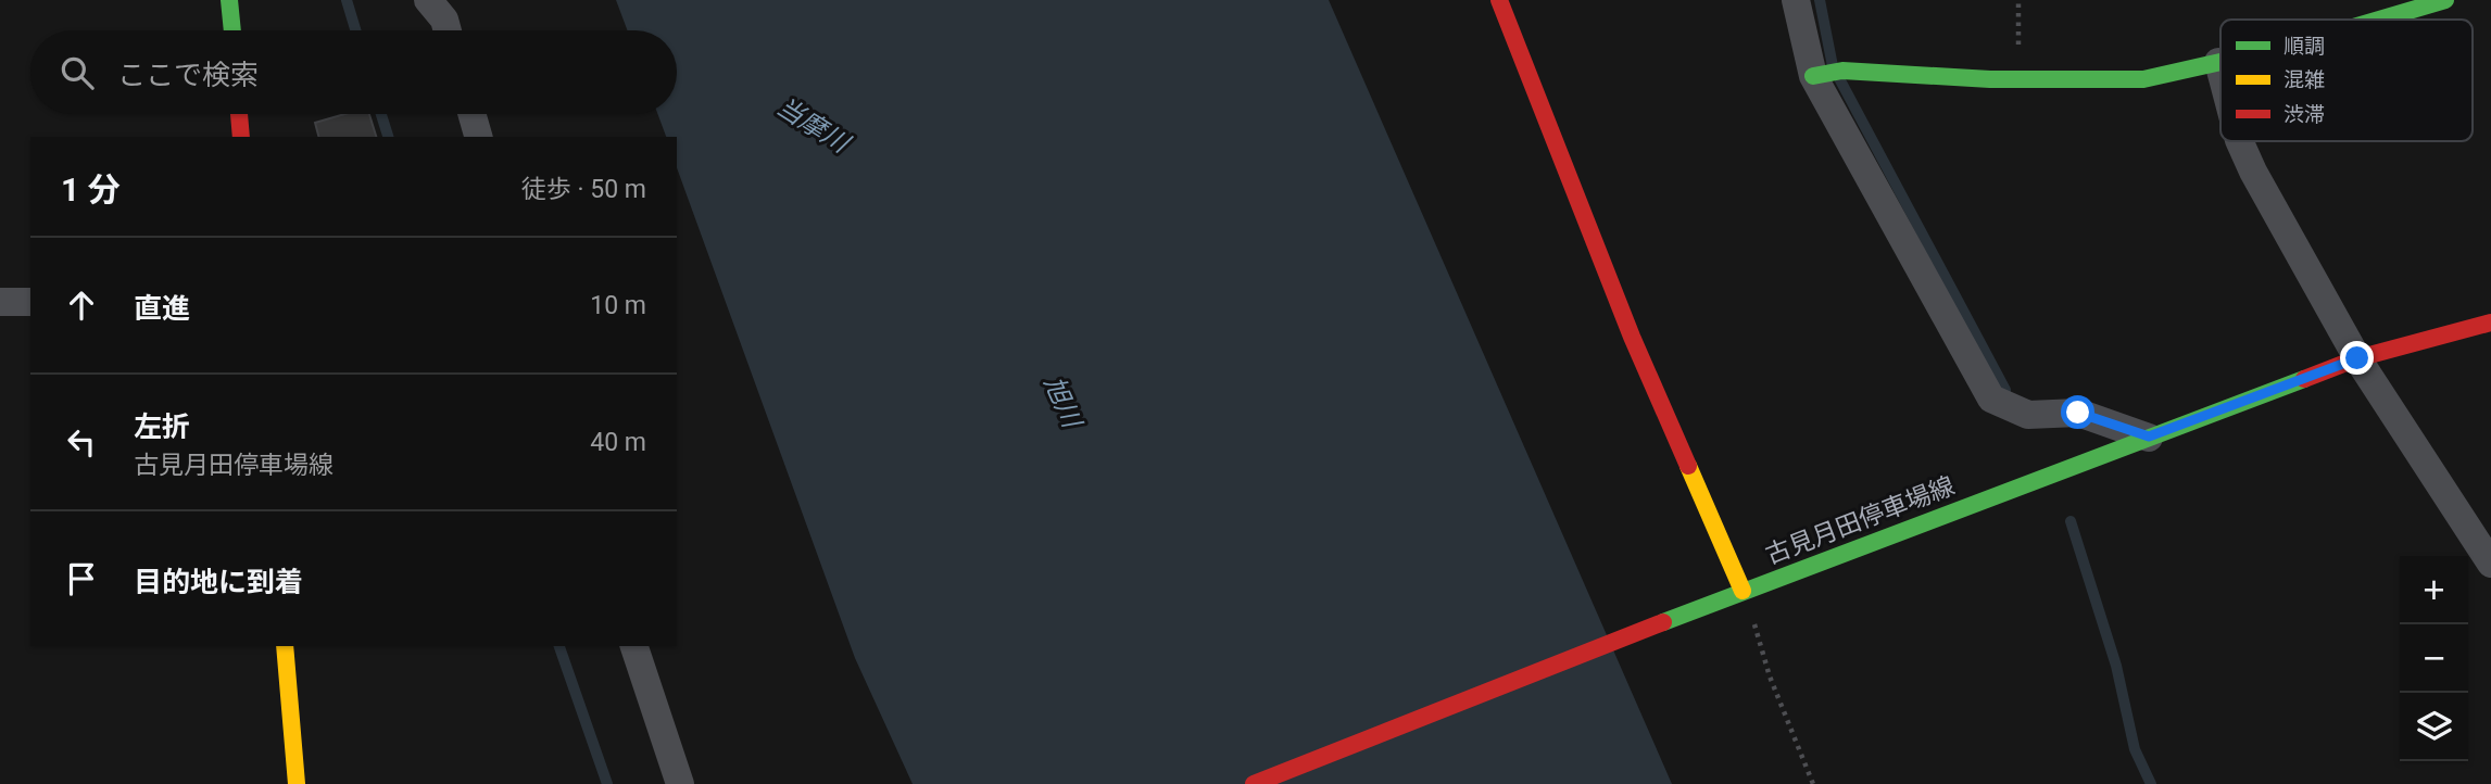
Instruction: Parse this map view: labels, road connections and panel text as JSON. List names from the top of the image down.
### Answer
{
  "streets": {
    "main road": ["古見月田停車場線"]
  },
  "water": ["当摩川", "旭川"],
  "legend": ["順調", "混雑", "渋滞"],
  "page": {
    "search": "ここで検索",
    "heading": ["1 分", "徒歩 · 50 m"],
    "list": [
      ["直進", "10 m"],
      ["左折", "古見月田停車場線", "40 m"],
      "目的地に到着"
    ],
    "map_buttons": ["+", "−"]
  }
}
